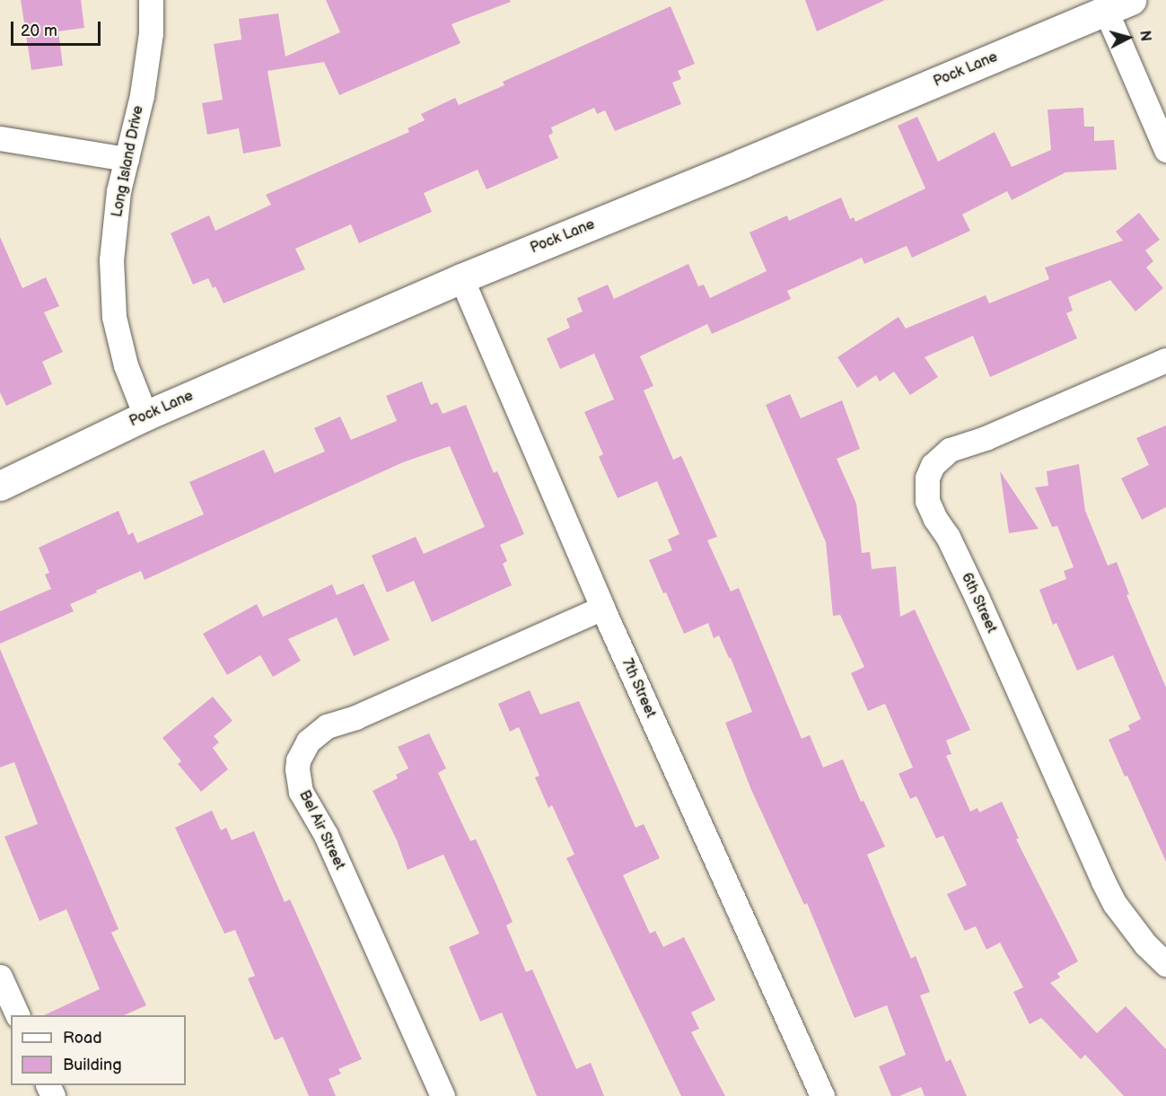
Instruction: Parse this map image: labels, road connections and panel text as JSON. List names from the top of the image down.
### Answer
{
  "streets": {
    "street": [
      "Pock Lane",
      "Long Island Drive",
      "6th Street",
      "7th Street",
      "Bel Air Street"
    ]
  },
  "crossings": [
    ["Pock Lane", "Long Island Drive"],
    ["Pock Lane", "7th Street"],
    ["7th Street", "Bel Air Street"]
  ],
  "legend": ["Road", "Building"],
  "scale_bar": "20 m",
  "north": "right"
}
